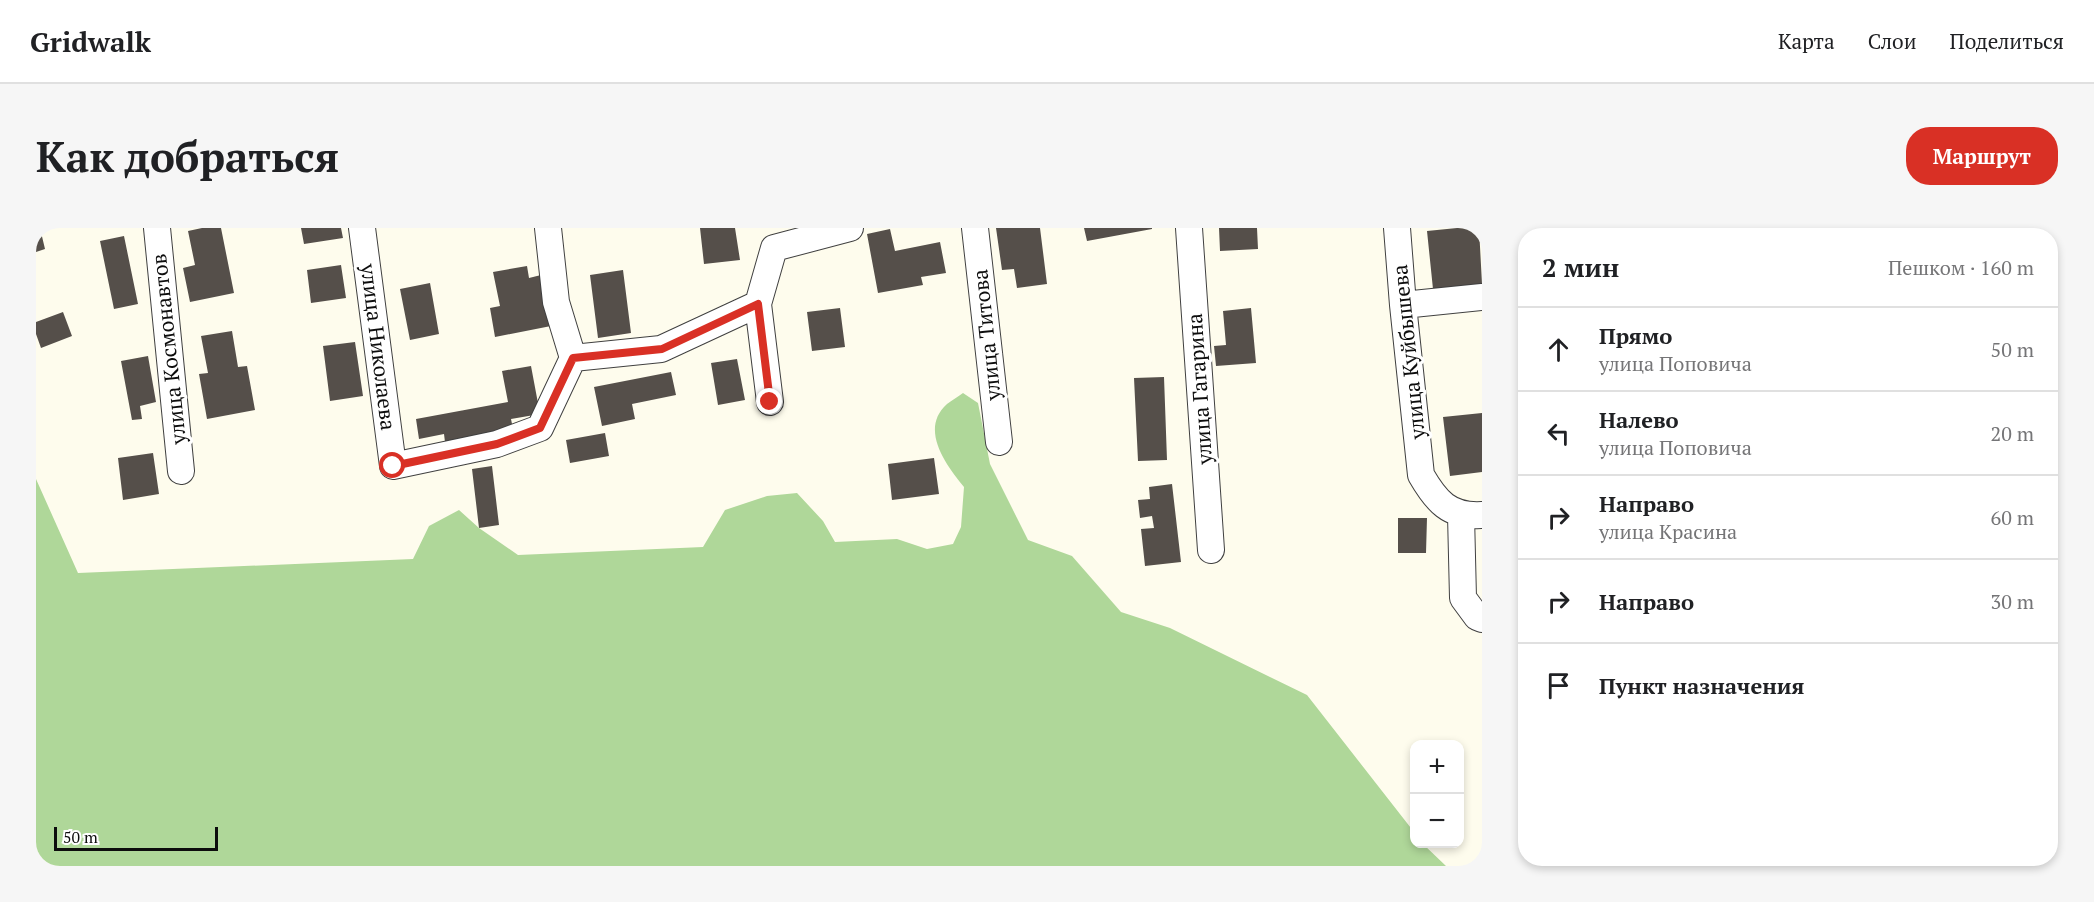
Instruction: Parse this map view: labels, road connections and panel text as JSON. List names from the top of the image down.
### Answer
{
  "streets": {
    "street": [
      "улица Титова",
      "улица Николаева",
      "улица Космонавтов",
      "улица Куйбышева",
      "улица Гагарина"
    ]
  },
  "scale_bar": "50 m",
  "page": {
    "header": "Gridwalk",
    "nav": ["Карта", "Слои", "Поделиться"],
    "buttons": "Маршрут",
    "title": "Как добраться",
    "heading": ["2 мин", "Пешком · 160 m"],
    "list": [
      ["Прямо", "улица Поповича", "50 m"],
      ["Налево", "улица Поповича", "20 m"],
      ["Направо", "улица Красина", "60 m"],
      ["Направо", "30 m"],
      "Пункт назначения"
    ],
    "map_buttons": ["+", "−"],
    "scale": "50 m"
  }
}
